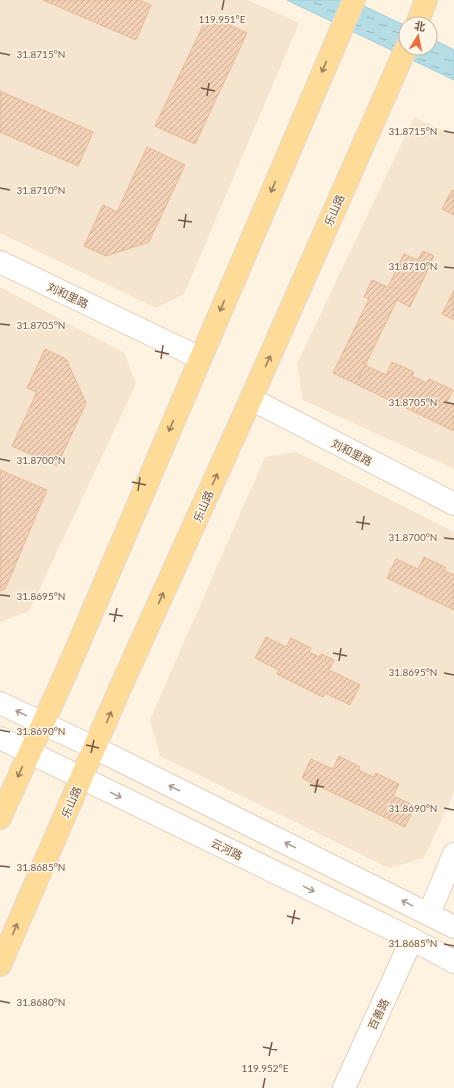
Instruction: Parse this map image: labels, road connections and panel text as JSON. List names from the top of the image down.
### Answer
{
  "streets": {
    "main road": ["乐山路"],
    "street": ["刘和里路", "云河路", "百善路"]
  },
  "crossings": [
    ["乐山路", "刘和里路"],
    ["乐山路", "云河路"],
    ["云河路", "百善路"]
  ],
  "north": "top",
  "coordinates": [
    "119.951°E",
    "31.8715°N",
    "31.8710°N",
    "31.8705°N",
    "31.8700°N",
    "31.8695°N",
    "31.8690°N",
    "31.8685°N",
    "31.8680°N",
    "119.952°E"
  ]
}
